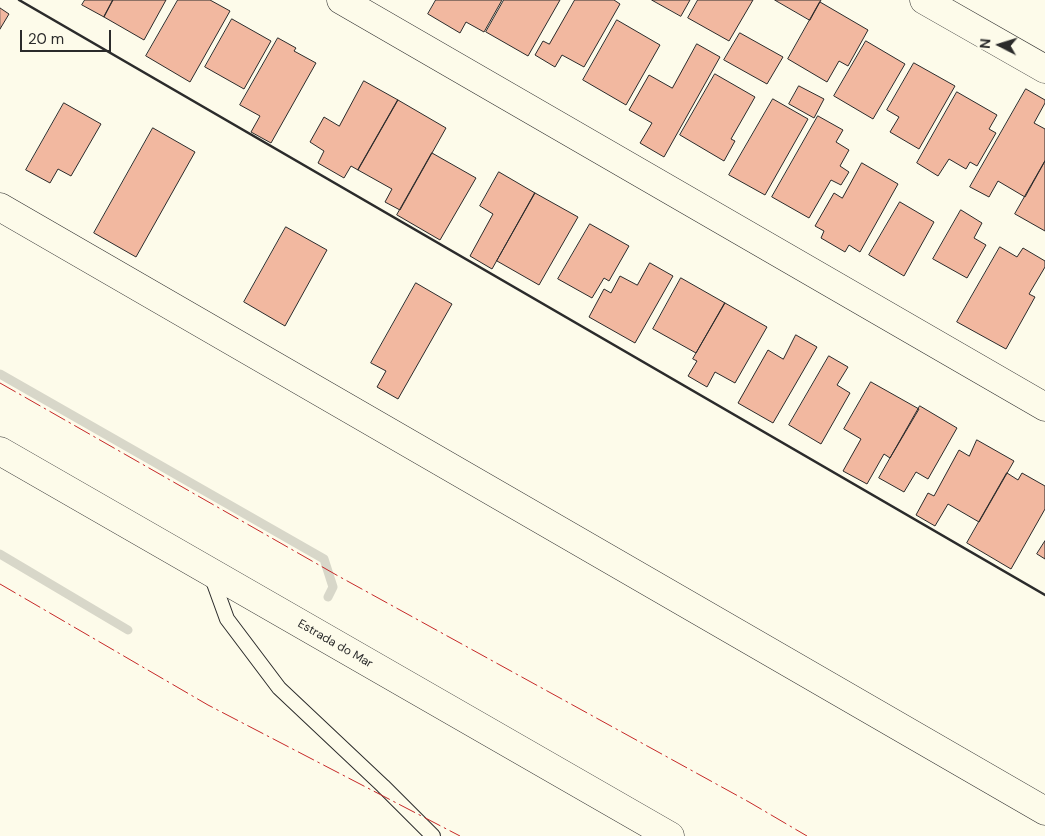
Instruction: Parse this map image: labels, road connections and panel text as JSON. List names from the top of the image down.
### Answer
{
  "streets": {
    "street": ["Estrada do Mar"]
  },
  "scale_bar": "20 m",
  "north": "left"
}
